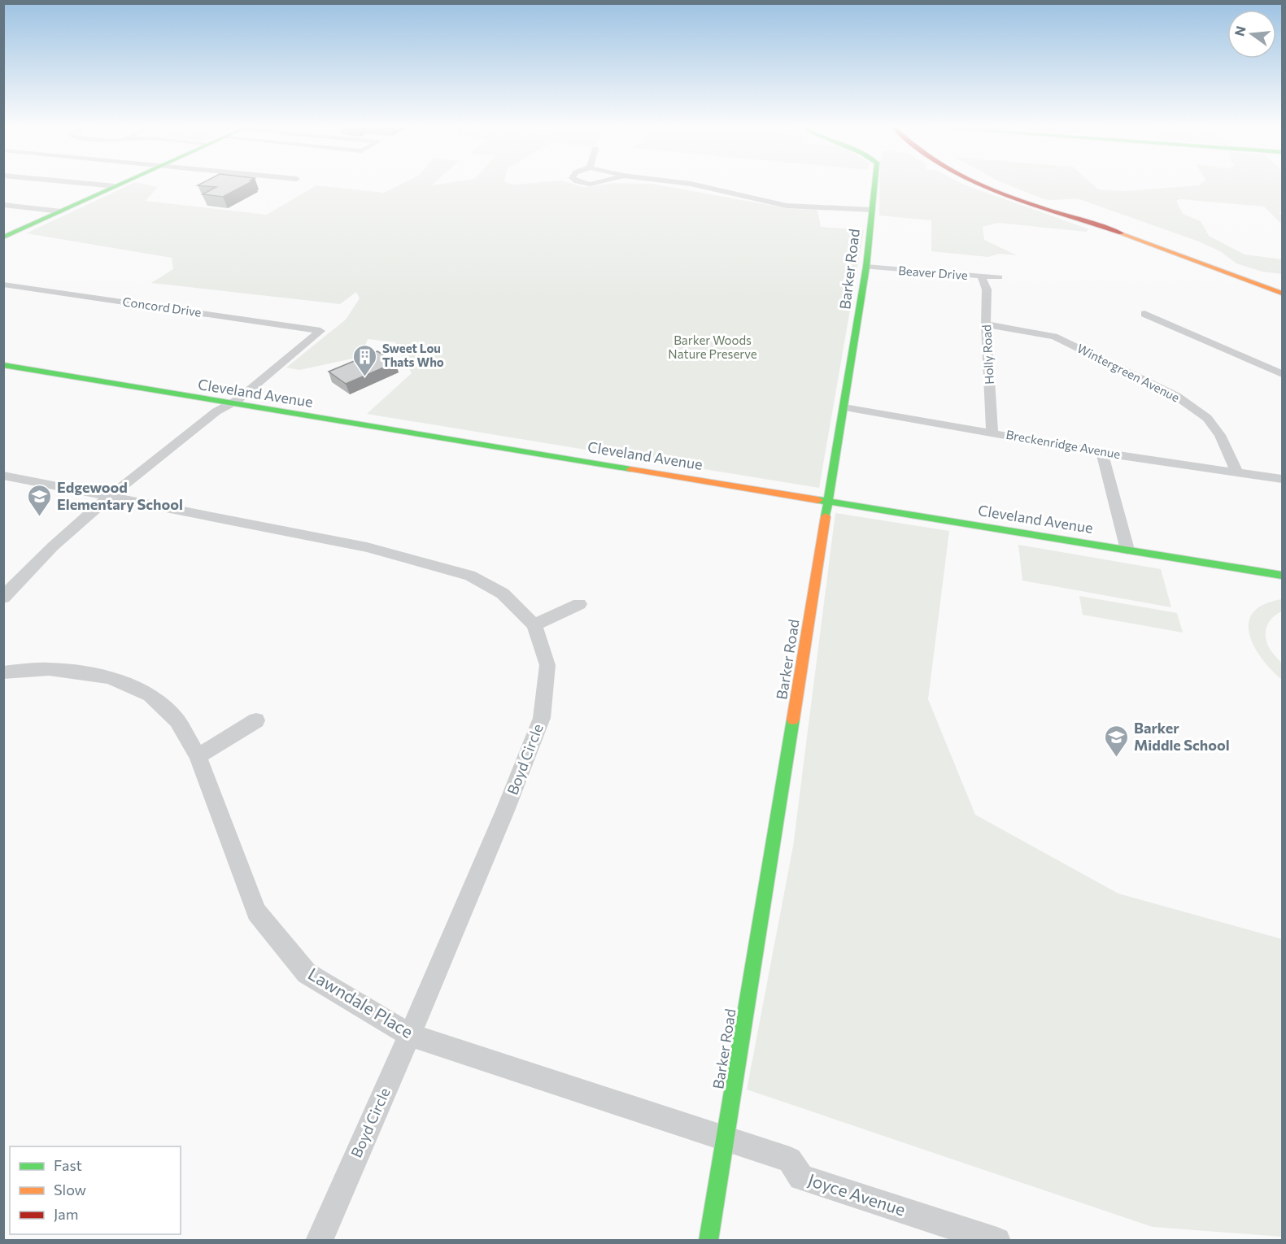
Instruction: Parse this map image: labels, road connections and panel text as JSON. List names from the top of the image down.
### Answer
{
  "streets": {
    "street": [
      "Barker Road",
      "Beaver Drive",
      "Concord Drive",
      "Holly Road",
      "Wintergreen Avenue",
      "Cleveland Avenue",
      "Breckenridge Avenue",
      "Boyd Circle",
      "Lawndale Place",
      "Joyce Avenue"
    ]
  },
  "crossings": [
    ["Barker Road", "Beaver Drive"],
    ["Barker Road", "Cleveland Avenue"],
    ["Barker Road", "Breckenridge Avenue"],
    ["Barker Road", "Lawndale Place"],
    ["Barker Road", "Joyce Avenue"],
    ["Beaver Drive", "Holly Road"],
    ["Concord Drive", "Cleveland Avenue"],
    ["Holly Road", "Wintergreen Avenue"],
    ["Holly Road", "Breckenridge Avenue"],
    ["Wintergreen Avenue", "Breckenridge Avenue"],
    ["Boyd Circle", "Lawndale Place"],
    ["Lawndale Place", "Joyce Avenue"]
  ],
  "parks": ["Barker Woods Nature Preserve"],
  "places": {
    "building": ["Sweet Lou Thats Who"],
    "school or university": ["Edgewood Elementary School", "Barker Middle School"]
  },
  "legend": ["Fast", "Slow", "Jam"],
  "north": "left"
}
